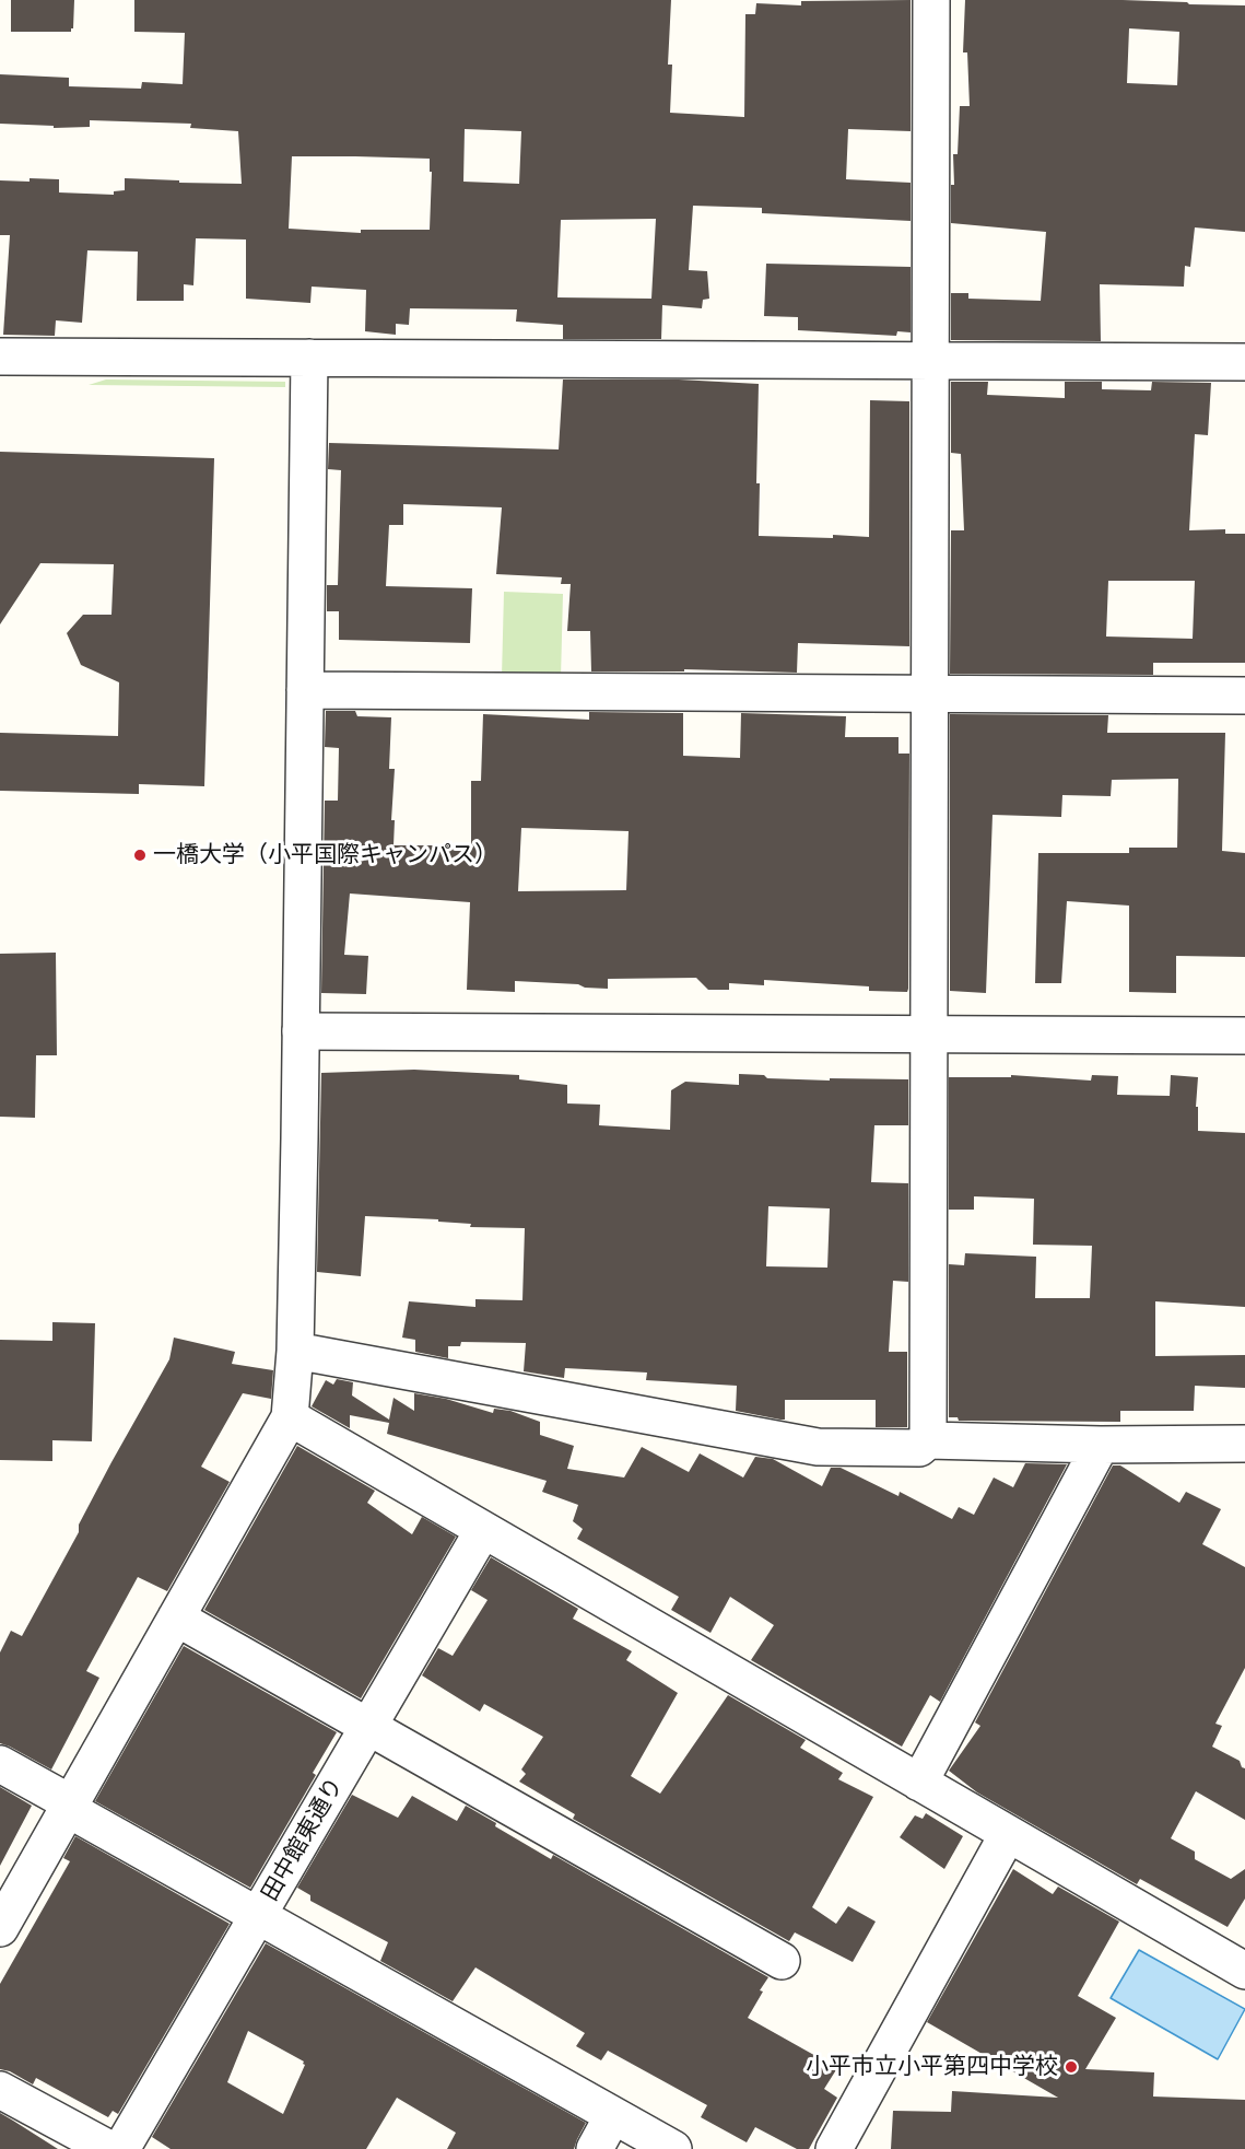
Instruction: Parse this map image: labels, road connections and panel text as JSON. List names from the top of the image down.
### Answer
{
  "streets": {
    "street": ["田中館東通り"]
  },
  "places": ["一橋大学（小平国際キャンパス）", "小平市立小平第四中学校"]
}
